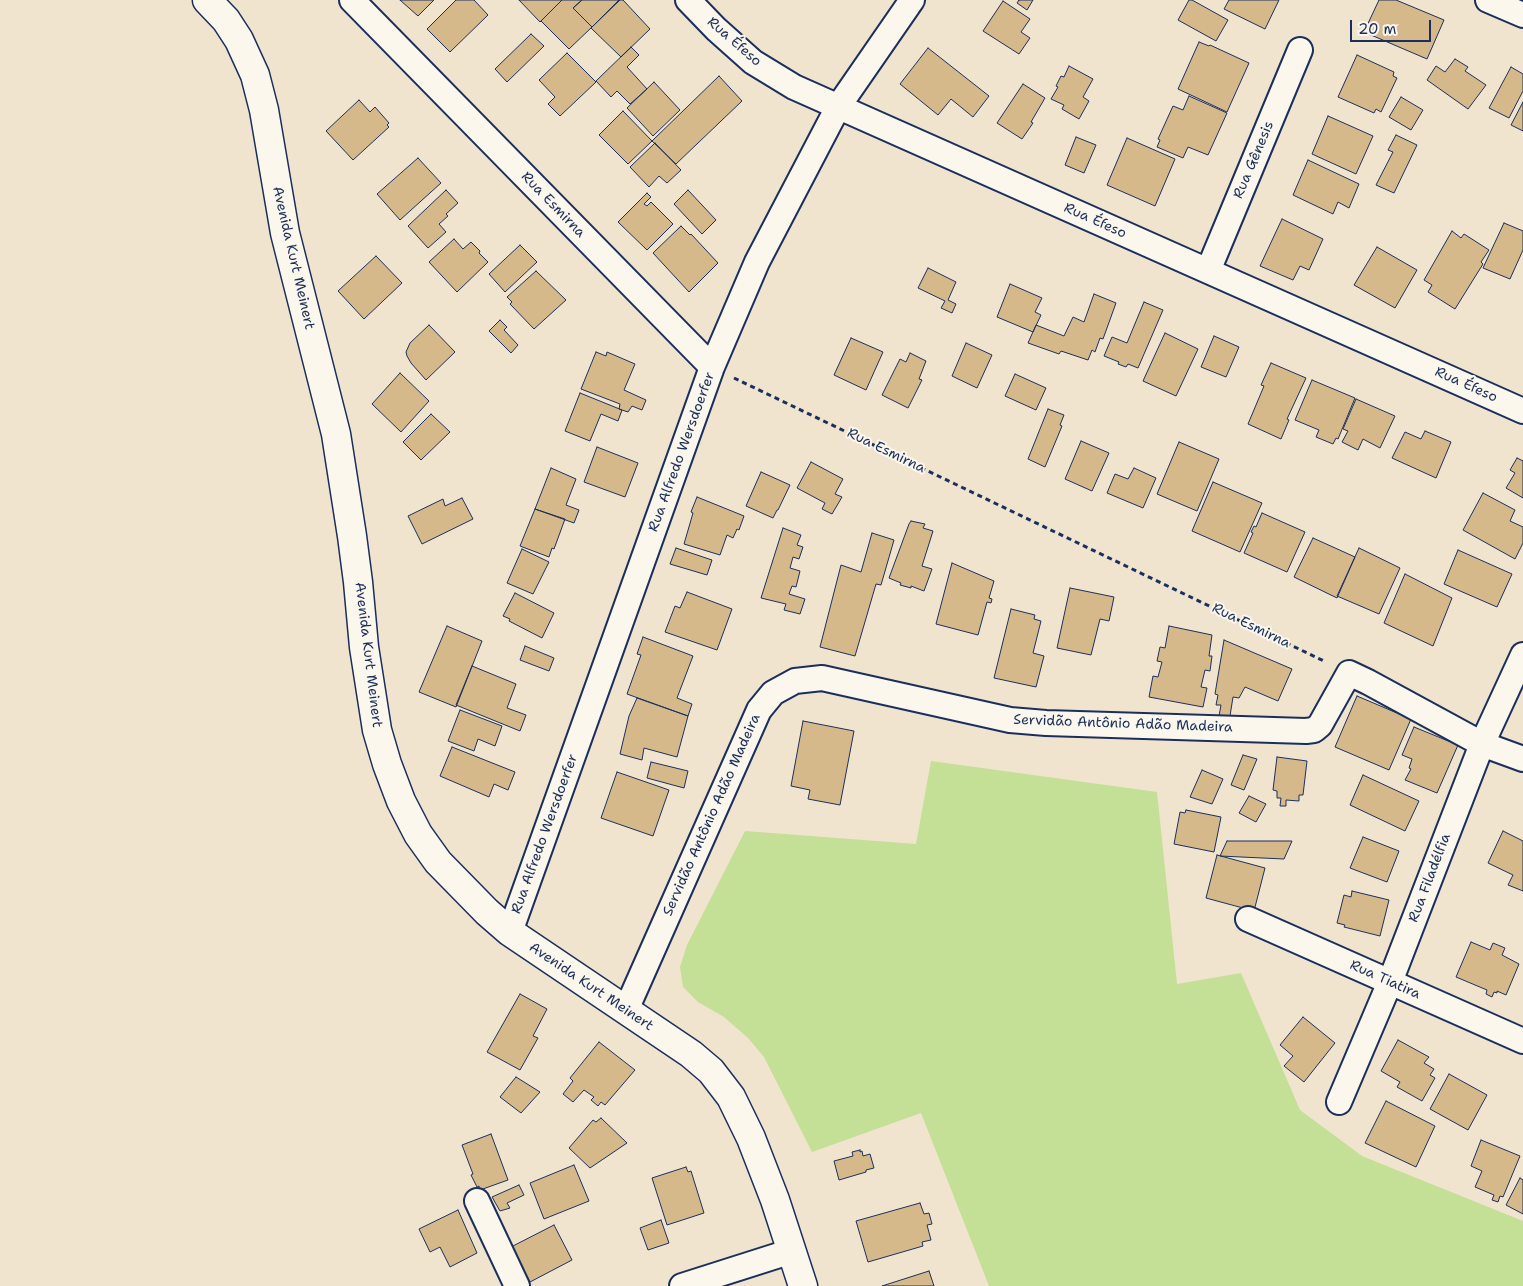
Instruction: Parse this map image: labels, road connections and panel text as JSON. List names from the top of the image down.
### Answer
{
  "streets": {
    "main road": ["Avenida Kurt Meinert"],
    "street": [
      "Rua Éfeso",
      "Rua Gênesis",
      "Rua Esmirna",
      "Rua Alfredo Wersdoerfer",
      "Servidão Antônio Adão Madeira",
      "Rua Filadélfia",
      "Rua Tiatira"
    ]
  },
  "crossings": [
    ["Rua Éfeso", "Rua Gênesis"],
    ["Rua Éfeso", "Rua Alfredo Wersdoerfer"],
    ["Rua Esmirna", "Rua Alfredo Wersdoerfer"],
    ["Rua Esmirna", "Servidão Antônio Adão Madeira"],
    ["Avenida Kurt Meinert", "Rua Alfredo Wersdoerfer"],
    ["Avenida Kurt Meinert", "Servidão Antônio Adão Madeira"],
    ["Rua Filadélfia", "Rua Tiatira"]
  ],
  "scale_bar": "20 m"
}
